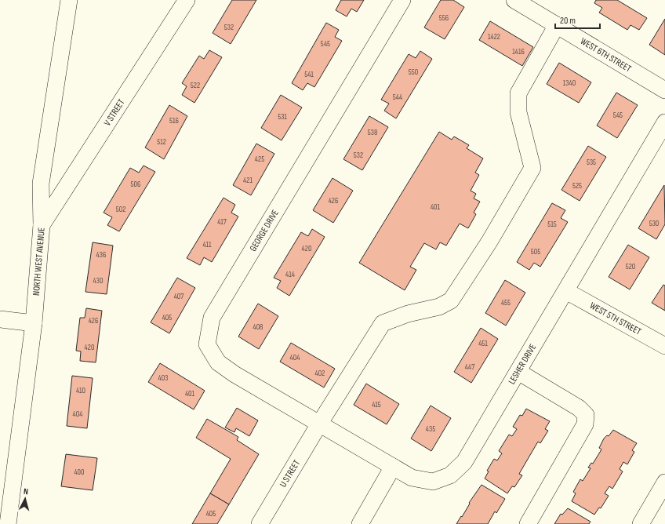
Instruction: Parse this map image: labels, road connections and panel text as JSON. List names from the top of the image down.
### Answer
{
  "streets": {
    "street": [
      "WEST 6TH STREET",
      "V STREET",
      "GEORGE DRIVE",
      "NORTH WEST AVENUE",
      "WEST 5TH STREET",
      "LESHER DRIVE",
      "U STREET"
    ]
  },
  "crossings": [
    ["WEST 6TH STREET", "U STREET"],
    ["V STREET", "NORTH WEST AVENUE"],
    ["GEORGE DRIVE", "LESHER DRIVE"],
    ["GEORGE DRIVE", "U STREET"],
    ["WEST 5TH STREET", "LESHER DRIVE"],
    ["LESHER DRIVE", "U STREET"]
  ],
  "house_numbers": [
    "556",
    "532",
    "1422",
    "545",
    "1416",
    "550",
    "541",
    "1340",
    "522",
    "544",
    "545",
    "531",
    "516",
    "538",
    "512",
    "532",
    "425",
    "535",
    "421",
    "506",
    "525",
    "426",
    "401",
    "502",
    "417",
    "530",
    "515",
    "411",
    "420",
    "505",
    "436",
    "520",
    "414",
    "430",
    "407",
    "455",
    "405",
    "426",
    "408",
    "451",
    "420",
    "404",
    "447",
    "402",
    "403",
    "410",
    "401",
    "415",
    "404",
    "435",
    "400",
    "405"
  ],
  "scale_bar": "20 m",
  "north": "top"
}
